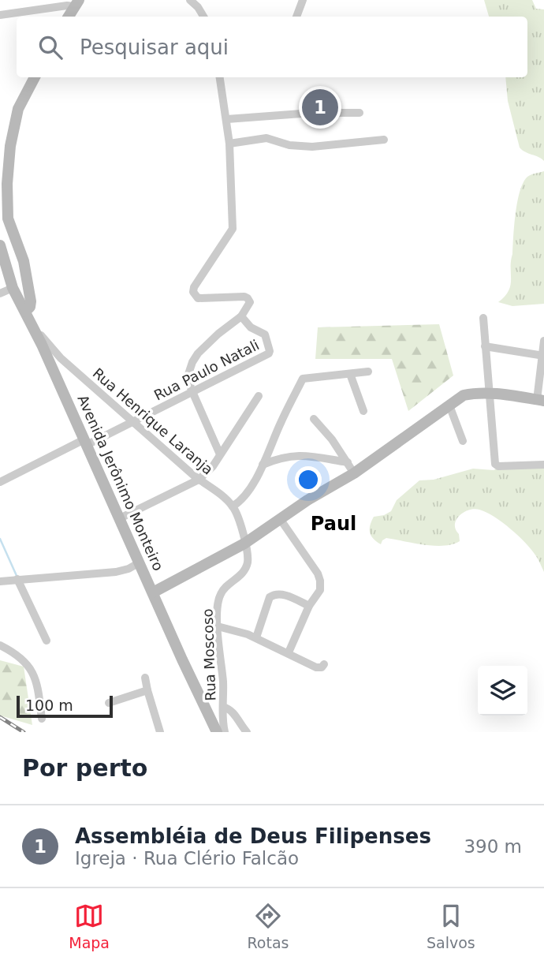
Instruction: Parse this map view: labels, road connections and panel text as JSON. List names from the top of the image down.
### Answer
{
  "streets": {
    "street": [
      "Rua Paulo Natali",
      "Rua Henrique Laranja",
      "Avenida Jerônimo Monteiro",
      "Rua Moscoso"
    ]
  },
  "crossings": [
    ["Rua Paulo Natali", "Rua Henrique Laranja"],
    ["Rua Paulo Natali", "Avenida Jerônimo Monteiro"],
    ["Rua Henrique Laranja", "Avenida Jerônimo Monteiro"],
    ["Rua Henrique Laranja", "Rua Moscoso"]
  ],
  "districts": ["Paul"],
  "scale_bar": "100 m",
  "page": {
    "search": "Pesquisar aqui",
    "pins": "1",
    "scale": "100 m",
    "heading": "Por perto",
    "list": [
      {
        "mark": "1",
        "name": "Assembléia de Deus Filipenses",
        "note": "Igreja · Rua Clério Falcão",
        "value": "390 m"
      }
    ],
    "nav": ["Mapa", "Rotas", "Salvos"]
  }
}
